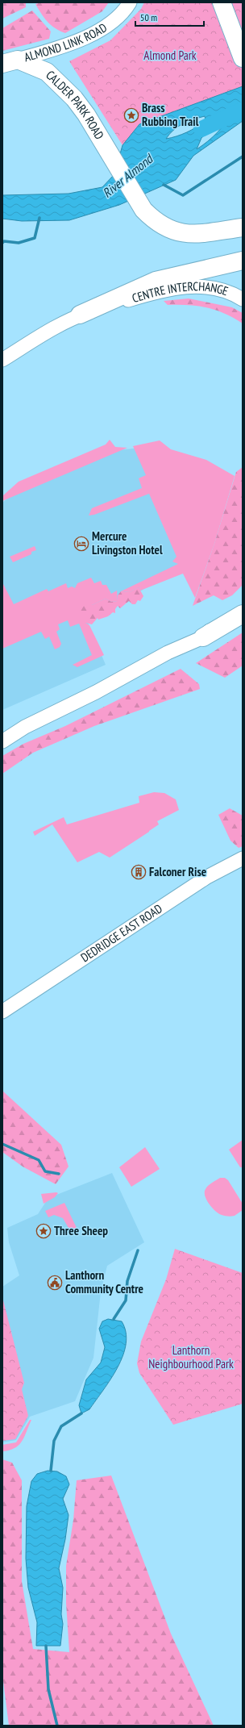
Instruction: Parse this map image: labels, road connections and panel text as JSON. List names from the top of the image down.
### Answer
{
  "streets": {
    "main road": ["CALDER PARK ROAD"],
    "street": ["ALMOND LINK ROAD", "CENTRE INTERCHANGE", "DEDRIDGE EAST ROAD"]
  },
  "crossings": [
    ["ALMOND LINK ROAD", "CALDER PARK ROAD"]
  ],
  "water": ["River Almond"],
  "parks": ["Almond Park", "Lanthorn Neighbourhood Park"],
  "places": {
    "place": ["Brass Rubbing Trail", "Three Sheep"],
    "hotel": ["Mercure Livingston Hotel"],
    "building": ["Falconer Rise"],
    "public building": ["Lanthorn Community Centre"]
  },
  "scale_bar": "50 m"
}
